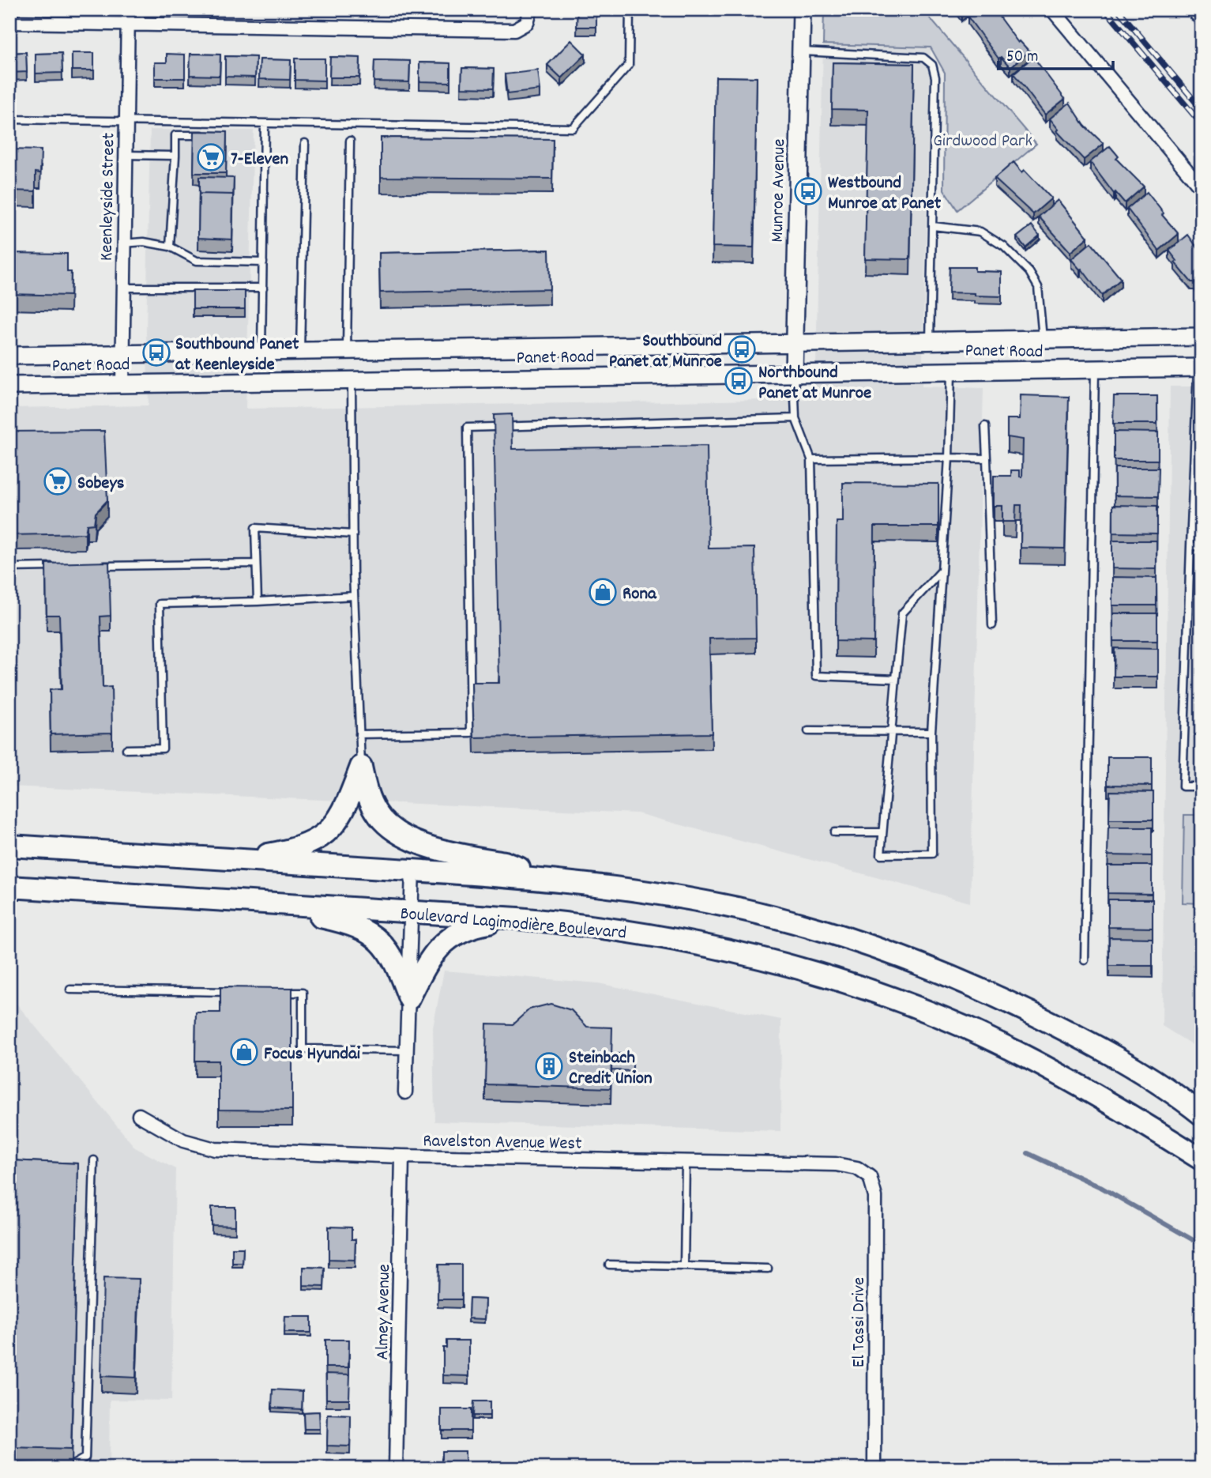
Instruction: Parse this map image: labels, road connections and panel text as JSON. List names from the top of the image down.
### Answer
{
  "streets": {
    "main road": ["Boulevard Lagimodière Boulevard"],
    "street": [
      "Munroe Avenue",
      "Keenleyside Street",
      "Panet Road",
      "Ravelston Avenue West",
      "Almey Avenue",
      "El Tassi Drive"
    ]
  },
  "crossings": [
    ["Munroe Avenue", "Panet Road"],
    ["Keenleyside Street", "Panet Road"],
    ["Ravelston Avenue West", "Almey Avenue"],
    ["Ravelston Avenue West", "El Tassi Drive"]
  ],
  "parks": ["Girdwood Park"],
  "places": {
    "supermarket": ["7-Eleven", "Sobeys"],
    "bus stop": [
      "Westbound Munroe at Panet",
      "Southbound Panet at Munroe",
      "Southbound Panet at Keenleyside",
      "Northbound Panet at Munroe"
    ],
    "shop": ["Rona", "Focus Hyundai"],
    "building": ["Steinbach Credit Union"]
  },
  "scale_bar": "50 m"
}
